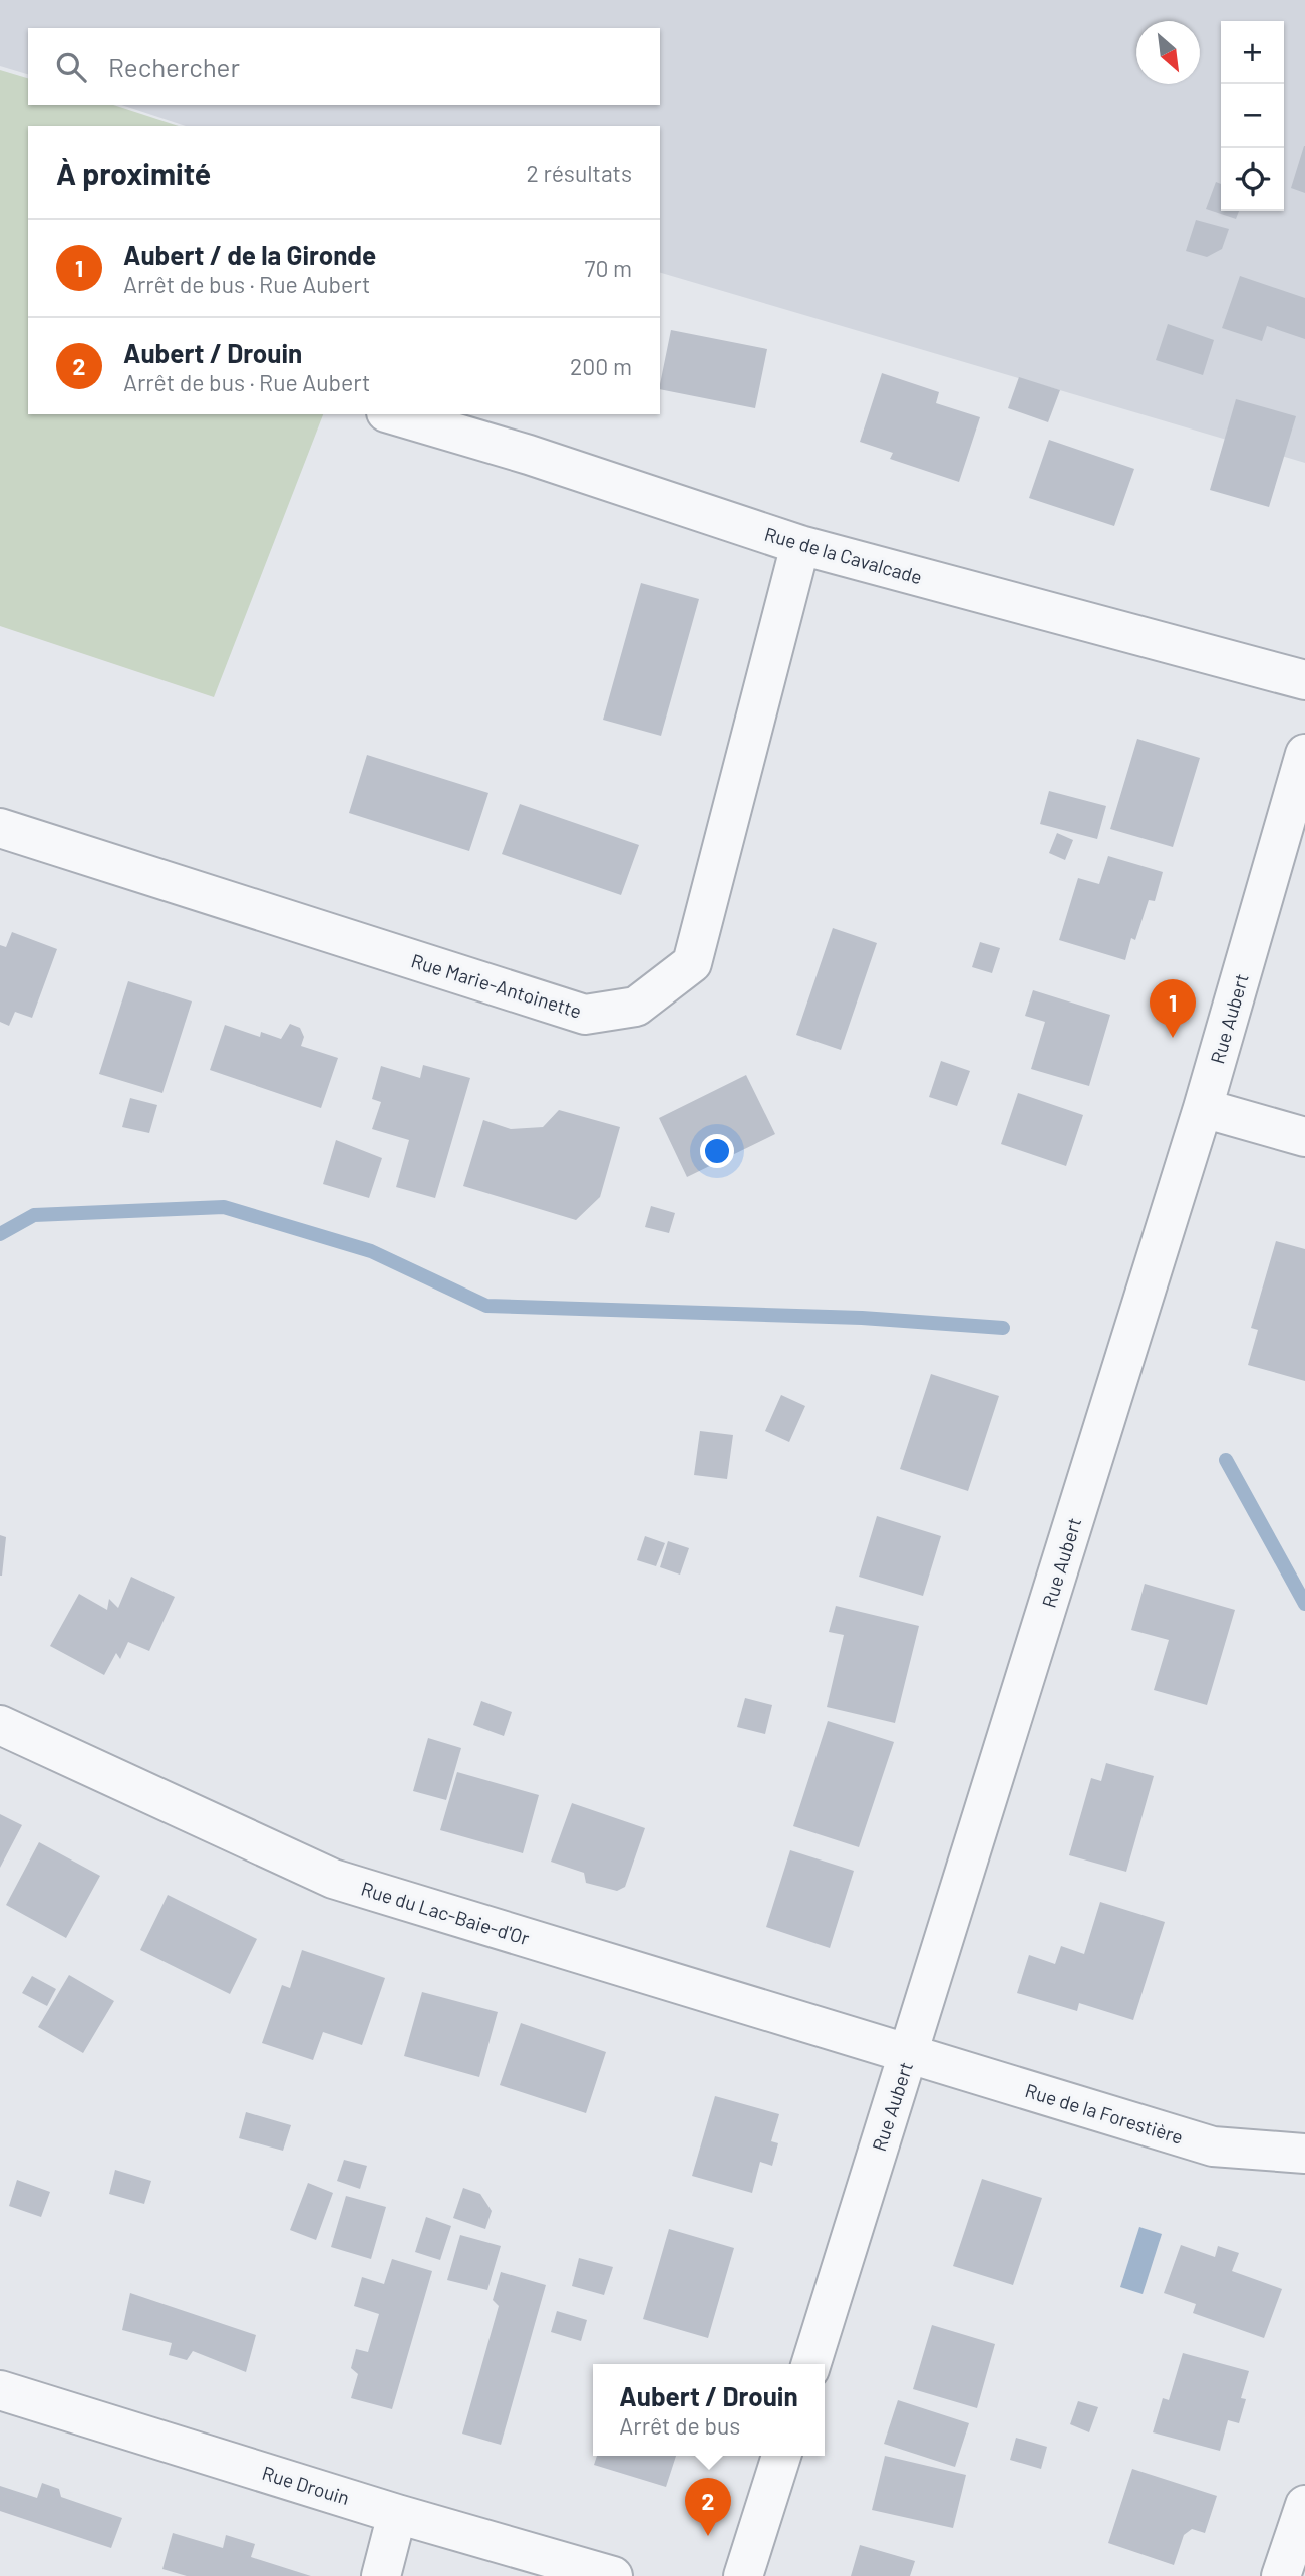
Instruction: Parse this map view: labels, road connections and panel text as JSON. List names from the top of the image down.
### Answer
{
  "streets": {
    "street": [
      "Rue de la Cavalcade",
      "Rue Marie-Antoinette",
      "Rue Aubert",
      "Rue du Lac-Baie-d'Or",
      "Rue de la Forestière",
      "Rue Drouin"
    ]
  },
  "crossings": [
    ["Rue de la Cavalcade", "Rue Marie-Antoinette"],
    ["Rue Aubert", "Rue du Lac-Baie-d'Or"],
    ["Rue Aubert", "Rue de la Forestière"],
    ["Rue du Lac-Baie-d'Or", "Rue de la Forestière"]
  ],
  "north": "bottom right",
  "page": {
    "map_buttons": ["+", "−"],
    "search": "Rechercher",
    "heading": ["À proximité", "2 résultats"],
    "list": [
      {
        "mark": "1",
        "name": "Aubert / de la Gironde",
        "note": "Arrêt de bus · Rue Aubert",
        "value": "70 m"
      },
      {
        "mark": "2",
        "name": "Aubert / Drouin",
        "note": "Arrêt de bus · Rue Aubert",
        "value": "200 m"
      }
    ],
    "pins": ["1", "2"],
    "popup": ["Aubert / Drouin", "Arrêt de bus"]
  }
}
